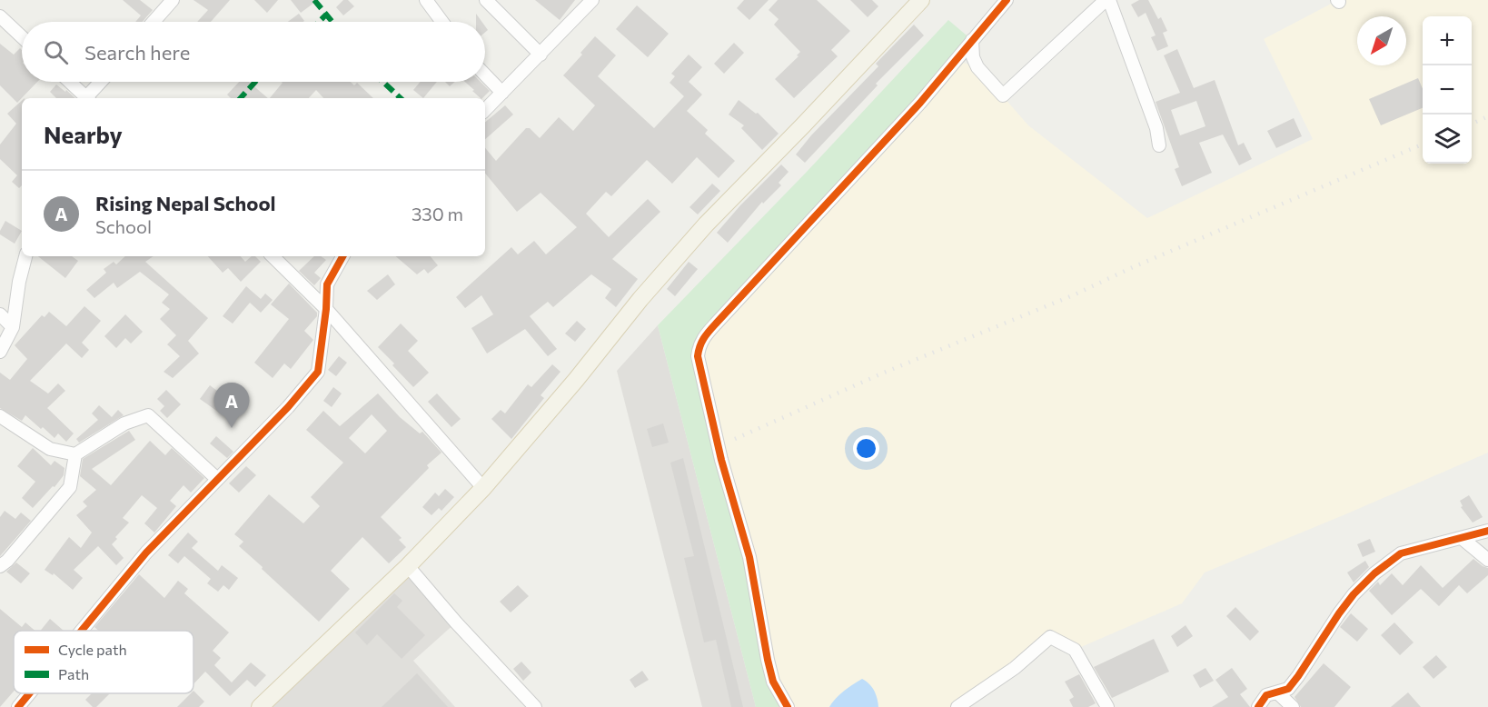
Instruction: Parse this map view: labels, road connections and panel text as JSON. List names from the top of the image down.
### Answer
{
  "legend": ["Cycle path", "Path"],
  "north": "bottom left",
  "page": {
    "map_buttons": ["+", "−"],
    "search": "Search here",
    "heading": "Nearby",
    "list": [
      {
        "mark": "A",
        "name": "Rising Nepal School",
        "note": "School",
        "value": "330 m"
      }
    ],
    "pins": "A"
  }
}
